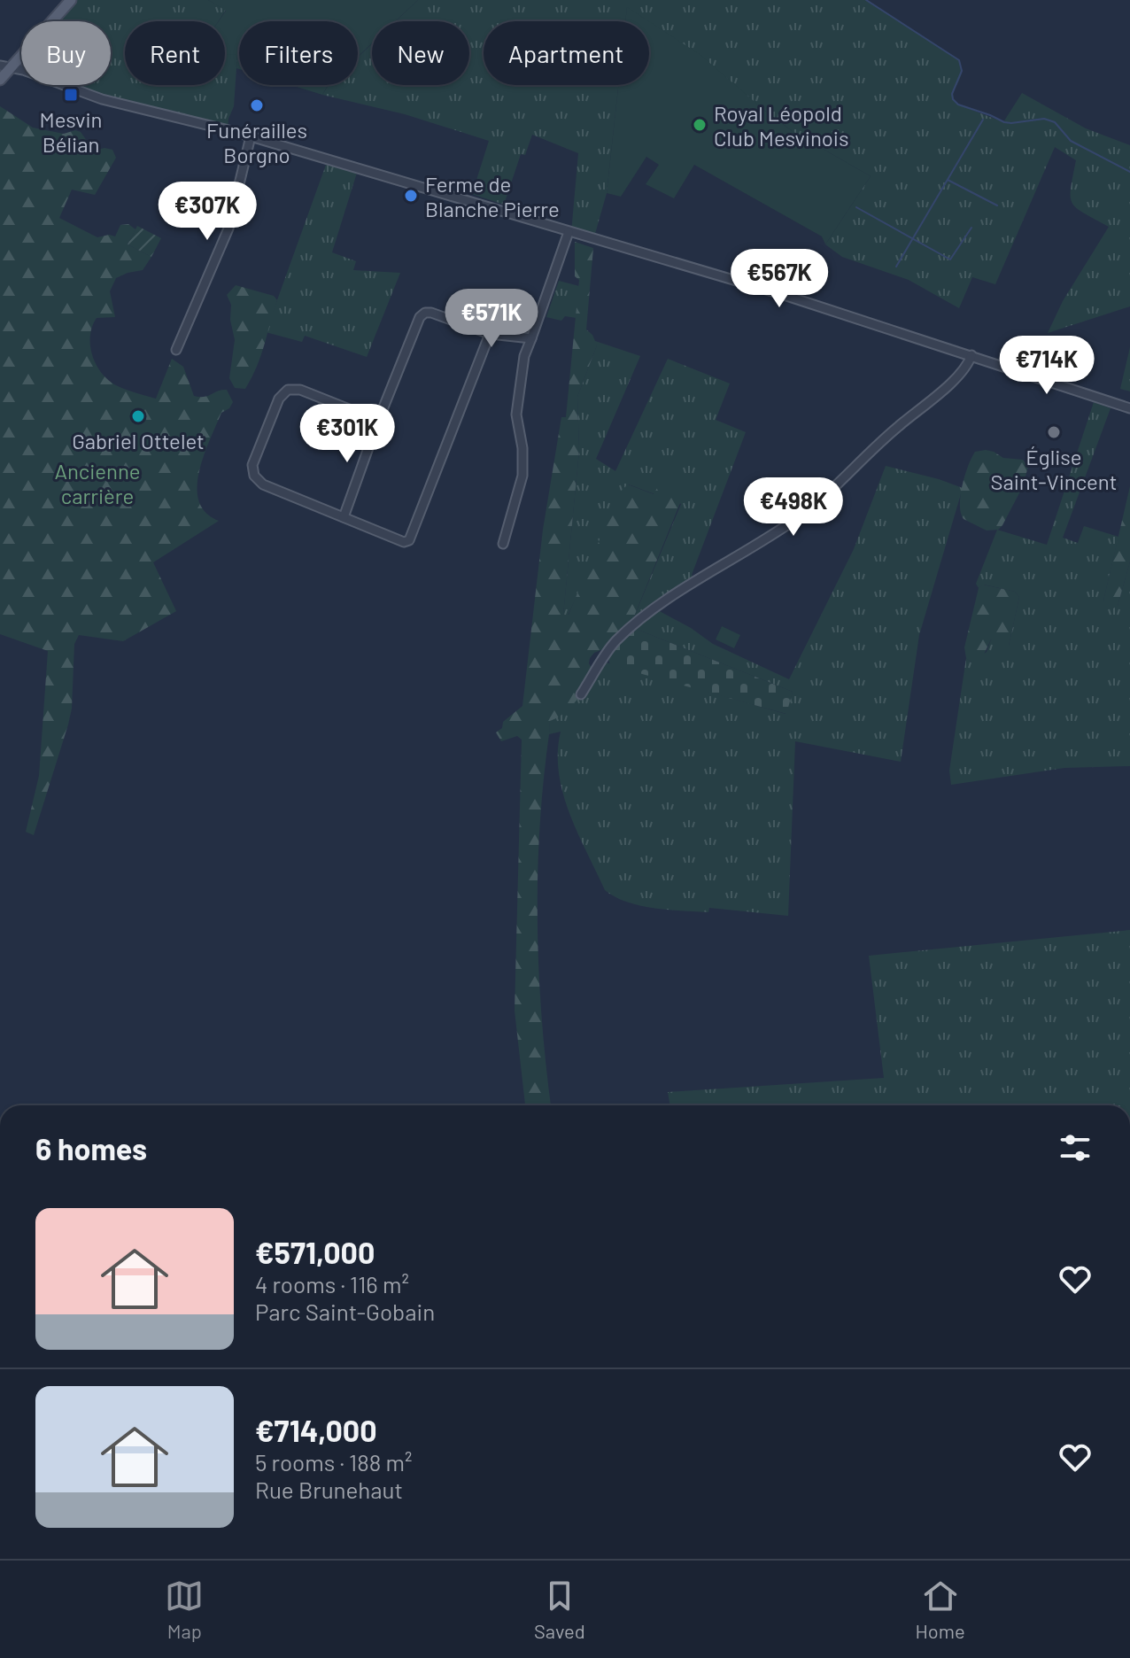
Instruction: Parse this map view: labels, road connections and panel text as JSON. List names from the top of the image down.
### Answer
{
  "parks": ["Ancienne carrière"],
  "places": {
    "transit": ["Mesvin Bélian"],
    "other": [
      "Funérailles Borgno",
      "Royal Léopold Club Mesvinois",
      "Ferme de Blanche Pierre",
      "Gabriel Ottelet",
      "Église Saint-Vincent"
    ]
  },
  "page": {
    "chip": [
      "Buy",
      "Rent",
      "Filters",
      "New",
      "Apartment"
    ],
    "price": [
      "€307K",
      "€567K",
      "€571K",
      "€714K",
      "€301K",
      "€498K"
    ],
    "heading": "6 homes",
    "list": [
      {
        "name": "€571,000",
        "note": "4 rooms · 116 m² · Parc Saint-Gobain"
      },
      {
        "name": "€714,000",
        "note": "5 rooms · 188 m² · Rue Brunehaut"
      }
    ],
    "tabs": ["Map", "Saved", "Home"]
  }
}
